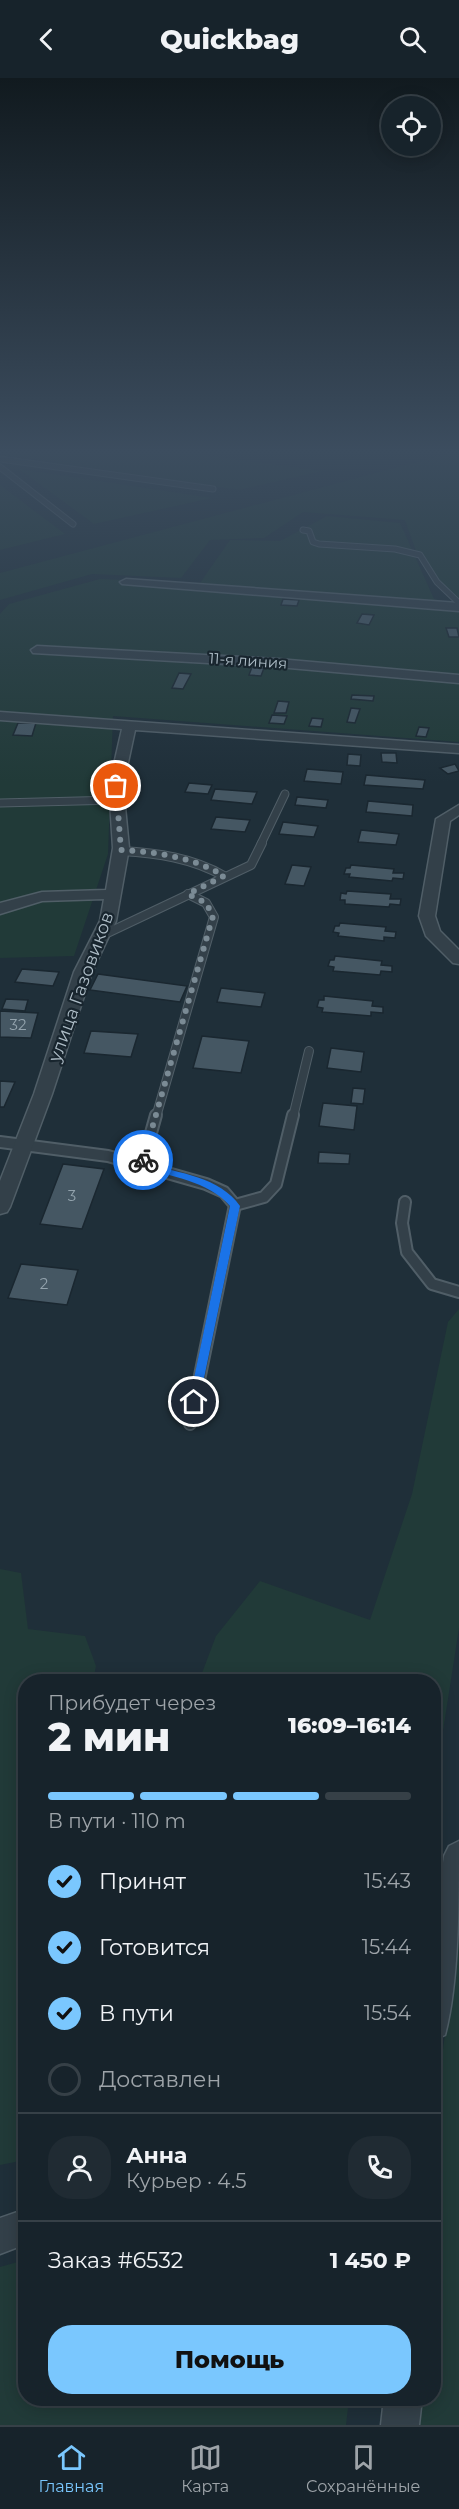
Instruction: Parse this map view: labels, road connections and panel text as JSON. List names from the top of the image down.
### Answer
{
  "streets": {
    "street": ["11-я линия", "улица Газовиков"]
  },
  "house_numbers": ["32", "3", "2"],
  "page": {
    "header": "Quickbag",
    "heading": ["2 мин", "Прибудет через", "16:09–16:14"],
    "panel": [
      "Анна",
      "Курьер · 4.5",
      "Заказ #6532",
      "1 450 ₽"
    ],
    "bar": "В пути · 110 m",
    "list": [
      ["Принят", "15:43"],
      ["Готовится", "15:44"],
      ["В пути", "15:54"],
      "Доставлен"
    ],
    "buttons": "Помощь",
    "tabs": ["Главная", "Карта", "Сохранённые"]
  }
}
